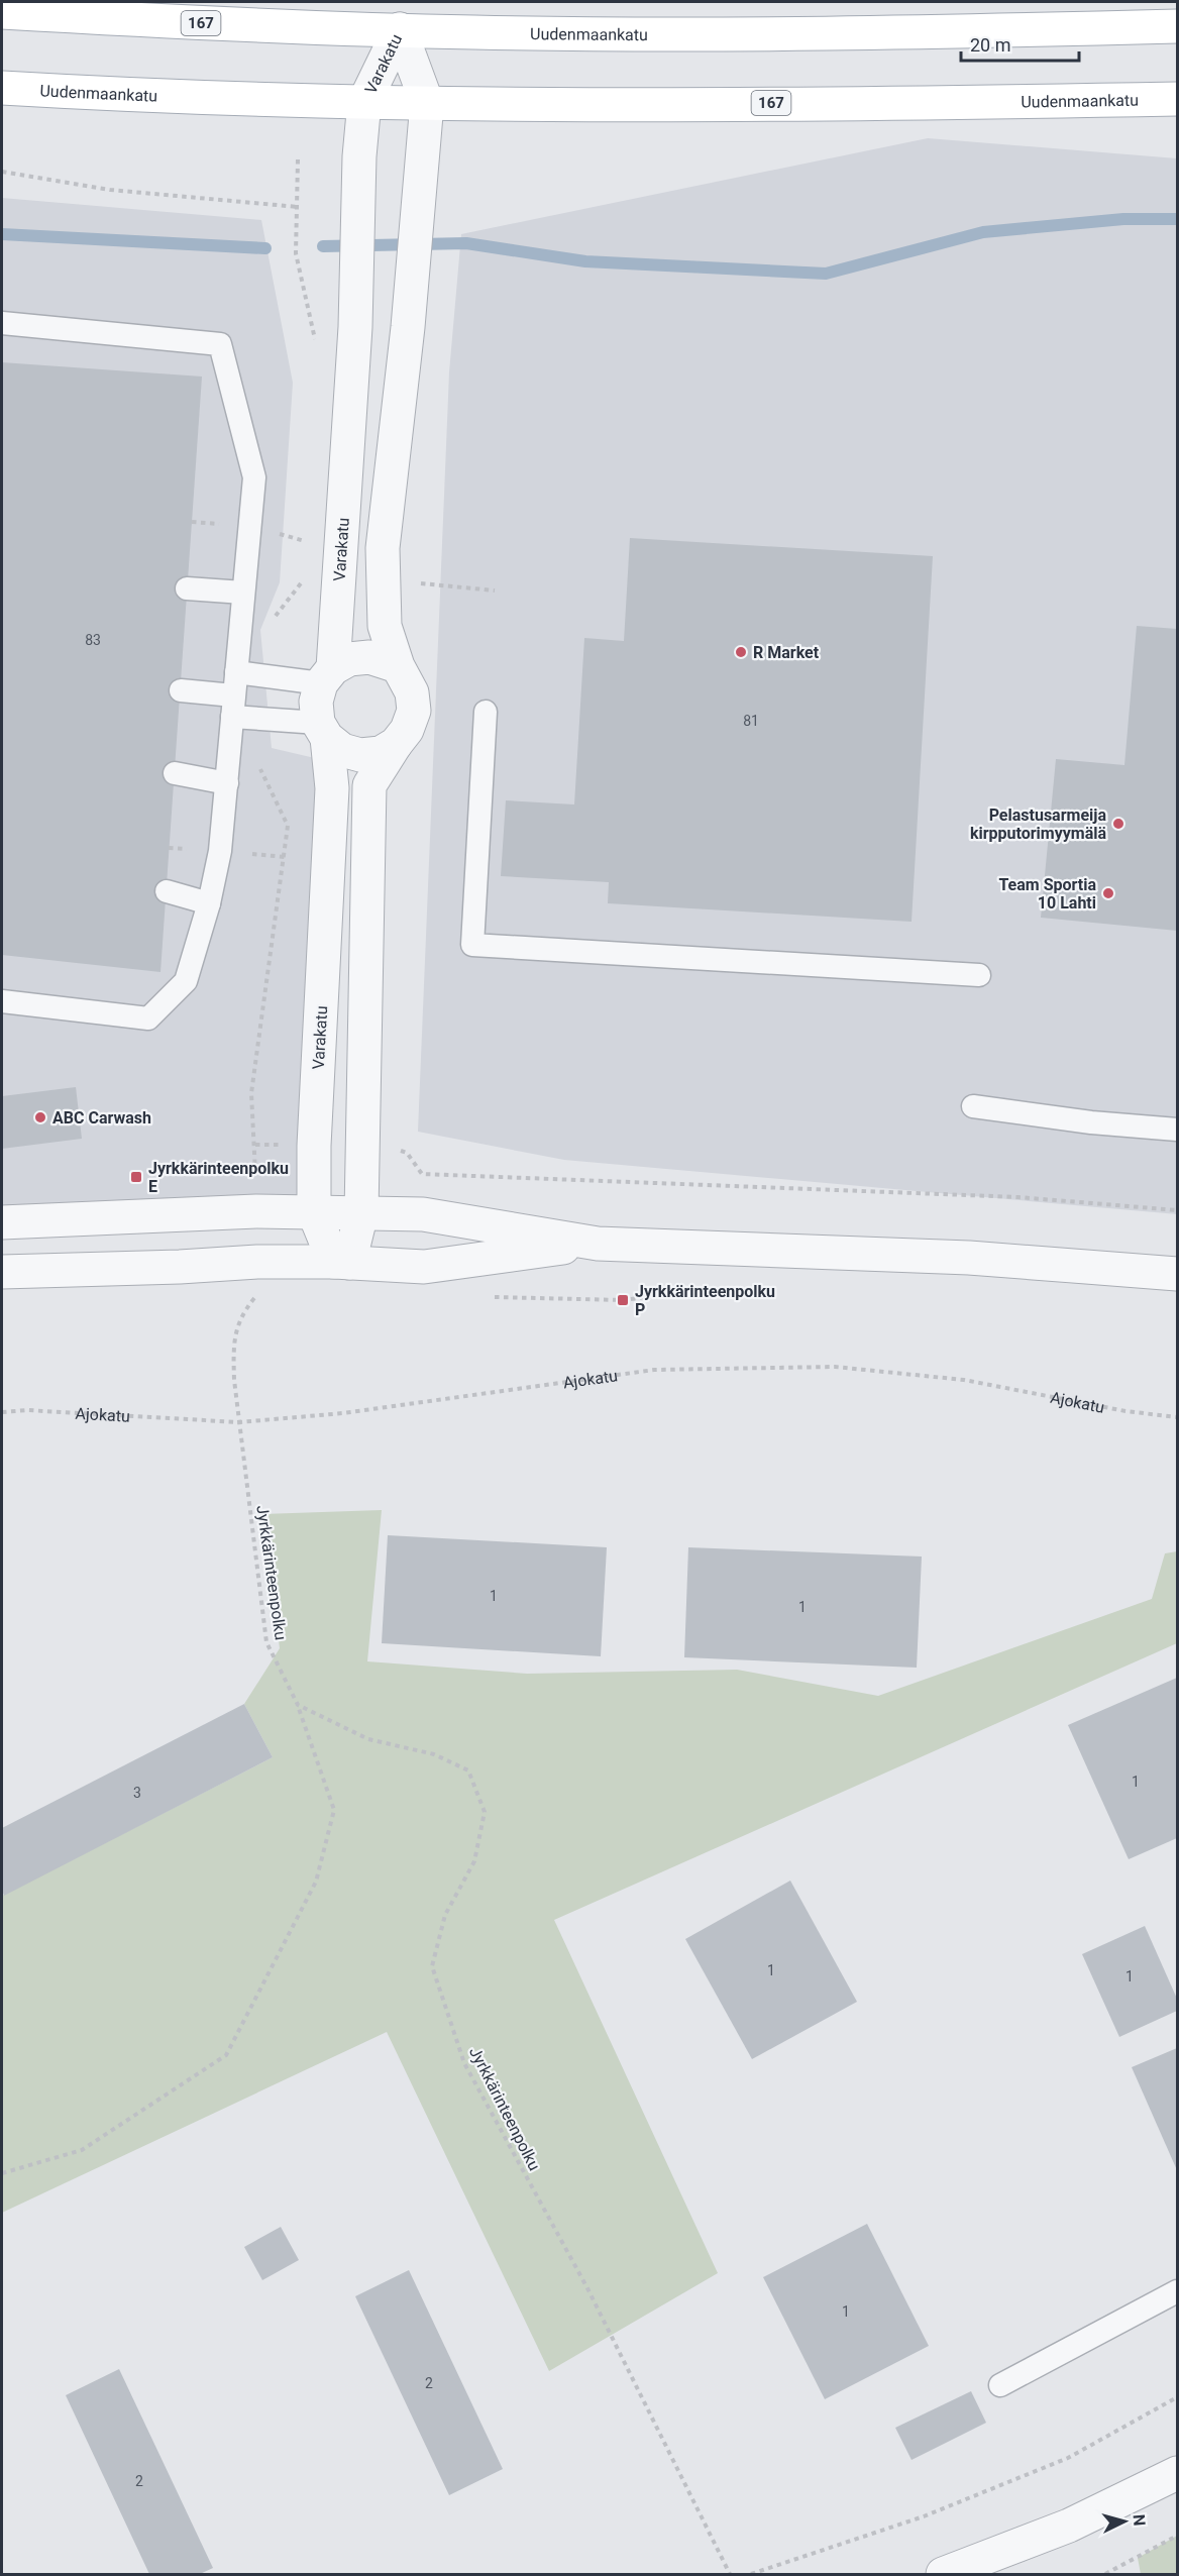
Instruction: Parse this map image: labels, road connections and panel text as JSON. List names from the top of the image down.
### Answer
{
  "streets": {
    "main road": ["167", "Uudenmaankatu"],
    "street": ["Varakatu"],
    "path": ["Ajokatu", "Jyrkkärinteenpolku"]
  },
  "crossings": [
    ["Uudenmaankatu", "Varakatu"],
    ["Ajokatu", "Jyrkkärinteenpolku"]
  ],
  "places": {
    "other": [
      "R Market",
      "Pelastusarmeija kirpputorimyymälä",
      "Team Sportia 10 Lahti",
      "ABC Carwash"
    ],
    "transit": ["Jyrkkärinteenpolku E", "Jyrkkärinteenpolku P"]
  },
  "house_numbers": [
    "83",
    "81",
    "1",
    "1",
    "1",
    "3",
    "1",
    "1",
    "1",
    "2",
    "2"
  ],
  "scale_bar": "20 m",
  "north": "right"
}
